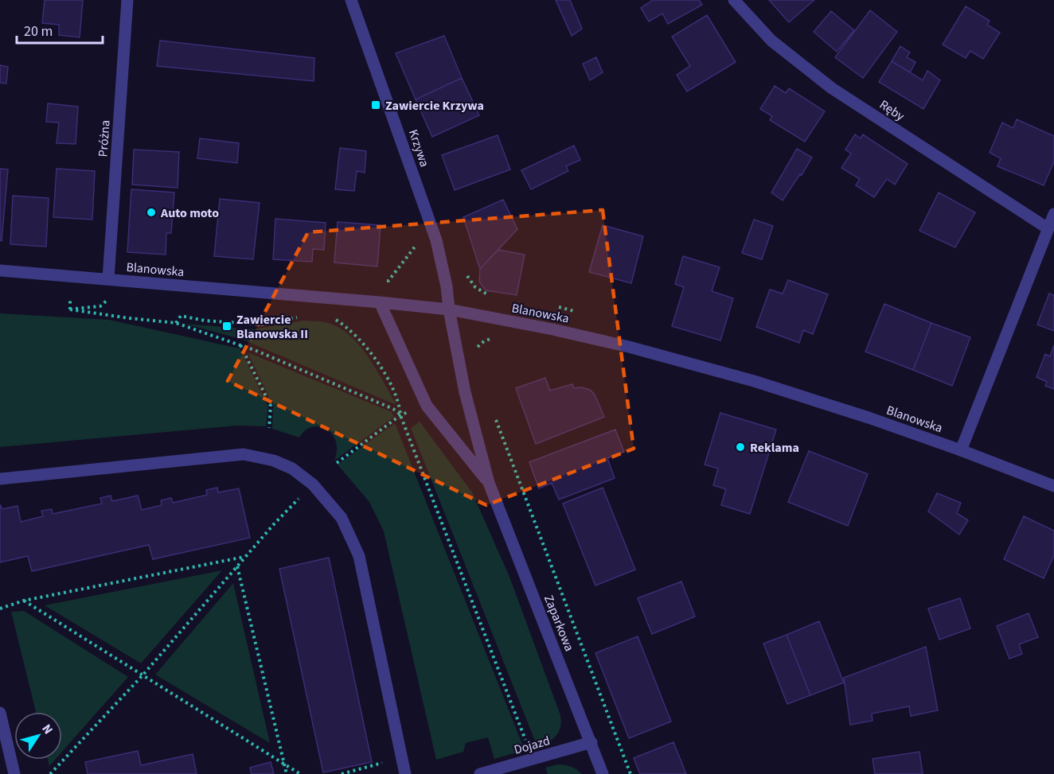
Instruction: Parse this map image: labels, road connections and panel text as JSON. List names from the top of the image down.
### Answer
{
  "streets": {
    "street": [
      "Ręby",
      "Próżna",
      "Krzywa",
      "Blanowska",
      "Zaparkowa",
      "Dojazd"
    ]
  },
  "crossings": [
    ["Próżna", "Blanowska"],
    ["Krzywa", "Blanowska"],
    ["Krzywa", "Zaparkowa"],
    ["Blanowska", "Zaparkowa"],
    ["Zaparkowa", "Dojazd"]
  ],
  "places": {
    "transit": ["Zawiercie Krzywa", "Zawiercie Blanowska II"],
    "other": ["Auto moto", "Reklama"]
  },
  "scale_bar": "20 m",
  "north": "top right"
}
